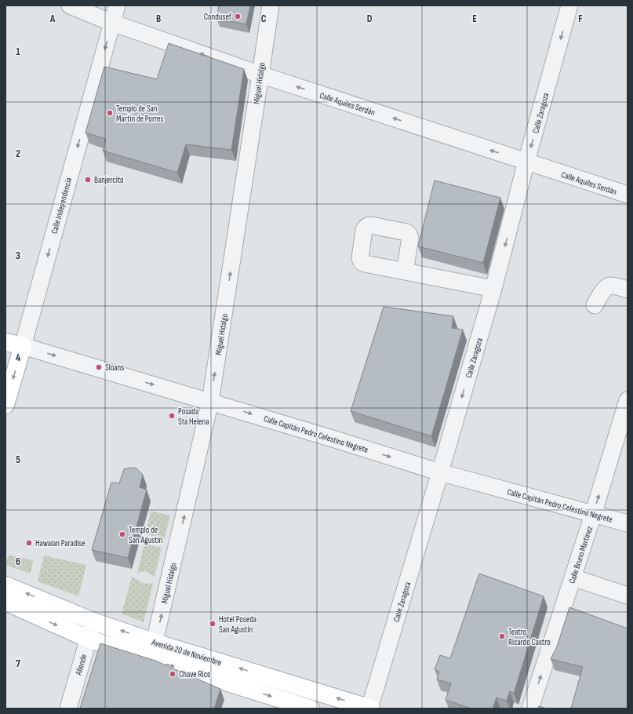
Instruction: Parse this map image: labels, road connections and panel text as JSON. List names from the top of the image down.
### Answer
{
  "streets": {
    "main road": ["Calle Independencia", "Calle Capitán Pedro Celestino Negrete", "Avenida 20 de Noviembre"],
    "street": [
      "Miguel Hidalgo",
      "Calle Aquiles Serdán",
      "Calle Zaragoza",
      "Calle Bruno Martínez",
      "Allende"
    ]
  },
  "crossings": [
    ["Miguel Hidalgo", "Calle Aquiles Serdán"],
    ["Miguel Hidalgo", "Calle Capitán Pedro Celestino Negrete"],
    ["Miguel Hidalgo", "Avenida 20 de Noviembre"],
    ["Calle Aquiles Serdán", "Calle Zaragoza"],
    ["Calle Aquiles Serdán", "Calle Independencia"],
    ["Calle Zaragoza", "Calle Capitán Pedro Celestino Negrete"],
    ["Calle Zaragoza", "Avenida 20 de Noviembre"],
    ["Calle Independencia", "Calle Capitán Pedro Celestino Negrete"],
    ["Calle Capitán Pedro Celestino Negrete", "Calle Bruno Martínez"],
    ["Avenida 20 de Noviembre", "Allende"]
  ],
  "one_way": [
    "Miguel Hidalgo",
    "Calle Aquiles Serdán",
    "Calle Zaragoza",
    "Calle Independencia",
    "Calle Capitán Pedro Celestino Negrete",
    "Calle Bruno Martínez"
  ],
  "places": [
    "Condusef",
    "Templo de San Martín de Porres",
    "Banjercito",
    "Sloans",
    "Posada Sta Helena",
    "Templo de San Agustin",
    "Hawaian Paradise",
    "Hotel Poseda San Agustin",
    "Teatro Ricardo Castro",
    "Chave Rico"
  ],
  "grid": {
    "columns": [
      "A",
      "B",
      "C",
      "D",
      "E",
      "F"
    ],
    "rows": [
      "1",
      "2",
      "3",
      "4",
      "5",
      "6",
      "7"
    ]
  }
}
